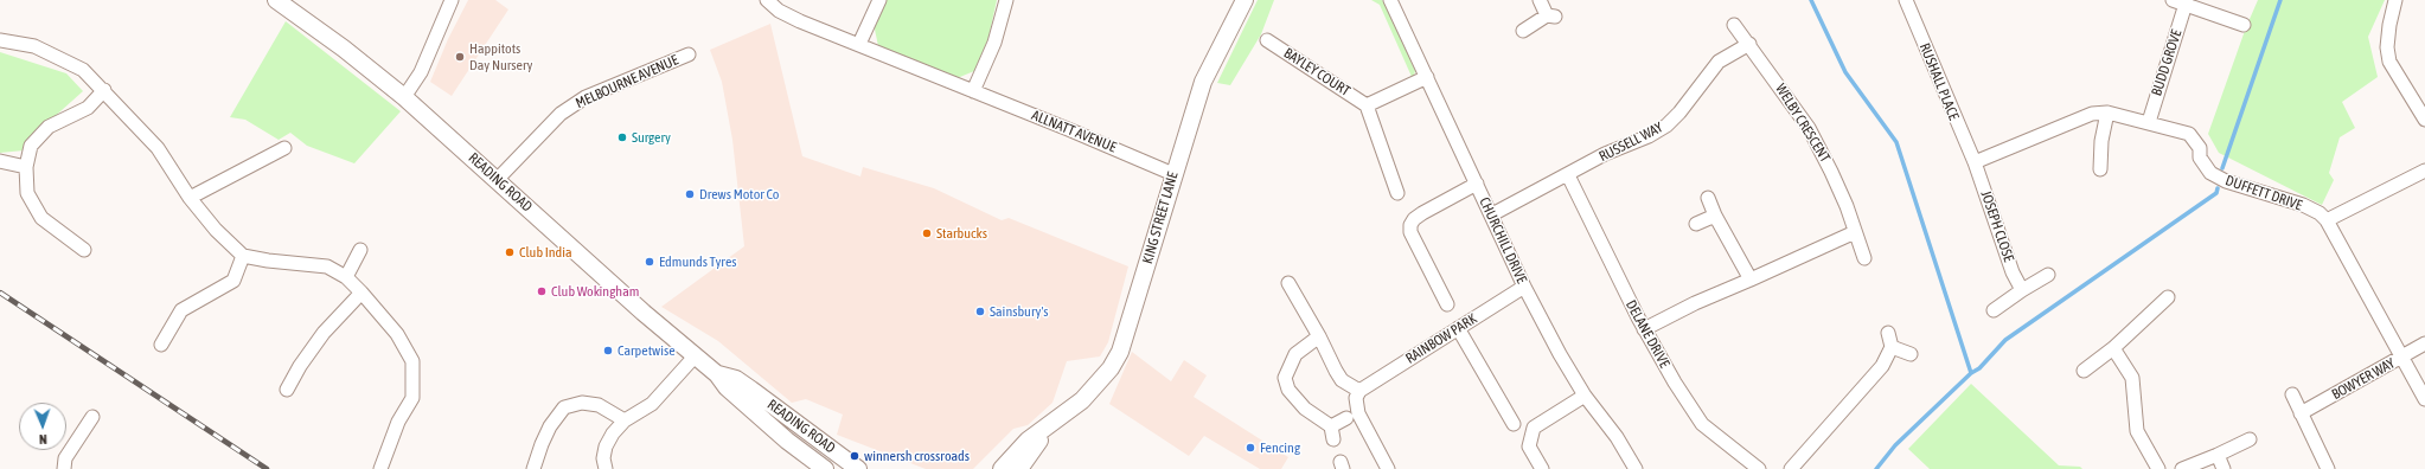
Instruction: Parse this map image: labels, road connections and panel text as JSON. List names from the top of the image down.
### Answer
{
  "streets": {
    "main road": ["READING ROAD", "KING STREET LANE"],
    "street": [
      "BUDD GROVE",
      "BAYLEY COURT",
      "MELBOURNE AVENUE",
      "RUSHALL PLACE",
      "WELBY CRESCENT",
      "ALLNATT AVENUE",
      "RUSSELL WAY",
      "DUFFETT DRIVE",
      "JOSEPH CLOSE",
      "CHURCHILL DRIVE",
      "DELANE DRIVE",
      "RAINBOW PARK",
      "BOWYER WAY"
    ]
  },
  "crossings": [
    ["BUDD GROVE", "DUFFETT DRIVE"],
    ["MELBOURNE AVENUE", "READING ROAD"],
    ["RUSHALL PLACE", "DUFFETT DRIVE"],
    ["RUSHALL PLACE", "JOSEPH CLOSE"],
    ["WELBY CRESCENT", "RUSSELL WAY"],
    ["ALLNATT AVENUE", "KING STREET LANE"],
    ["RUSSELL WAY", "CHURCHILL DRIVE"],
    ["RUSSELL WAY", "DELANE DRIVE"],
    ["DUFFETT DRIVE", "JOSEPH CLOSE"],
    ["DUFFETT DRIVE", "BOWYER WAY"],
    ["CHURCHILL DRIVE", "RAINBOW PARK"]
  ],
  "places": [
    "Happitots Day Nursery",
    "Surgery",
    "Drews Motor Co",
    "Starbucks",
    "Club India",
    "Edmunds Tyres",
    "Club Wokingham",
    "Sainsbury's",
    "Carpetwise",
    "Fencing",
    "winnersh crossroads"
  ],
  "north": "bottom"
}
